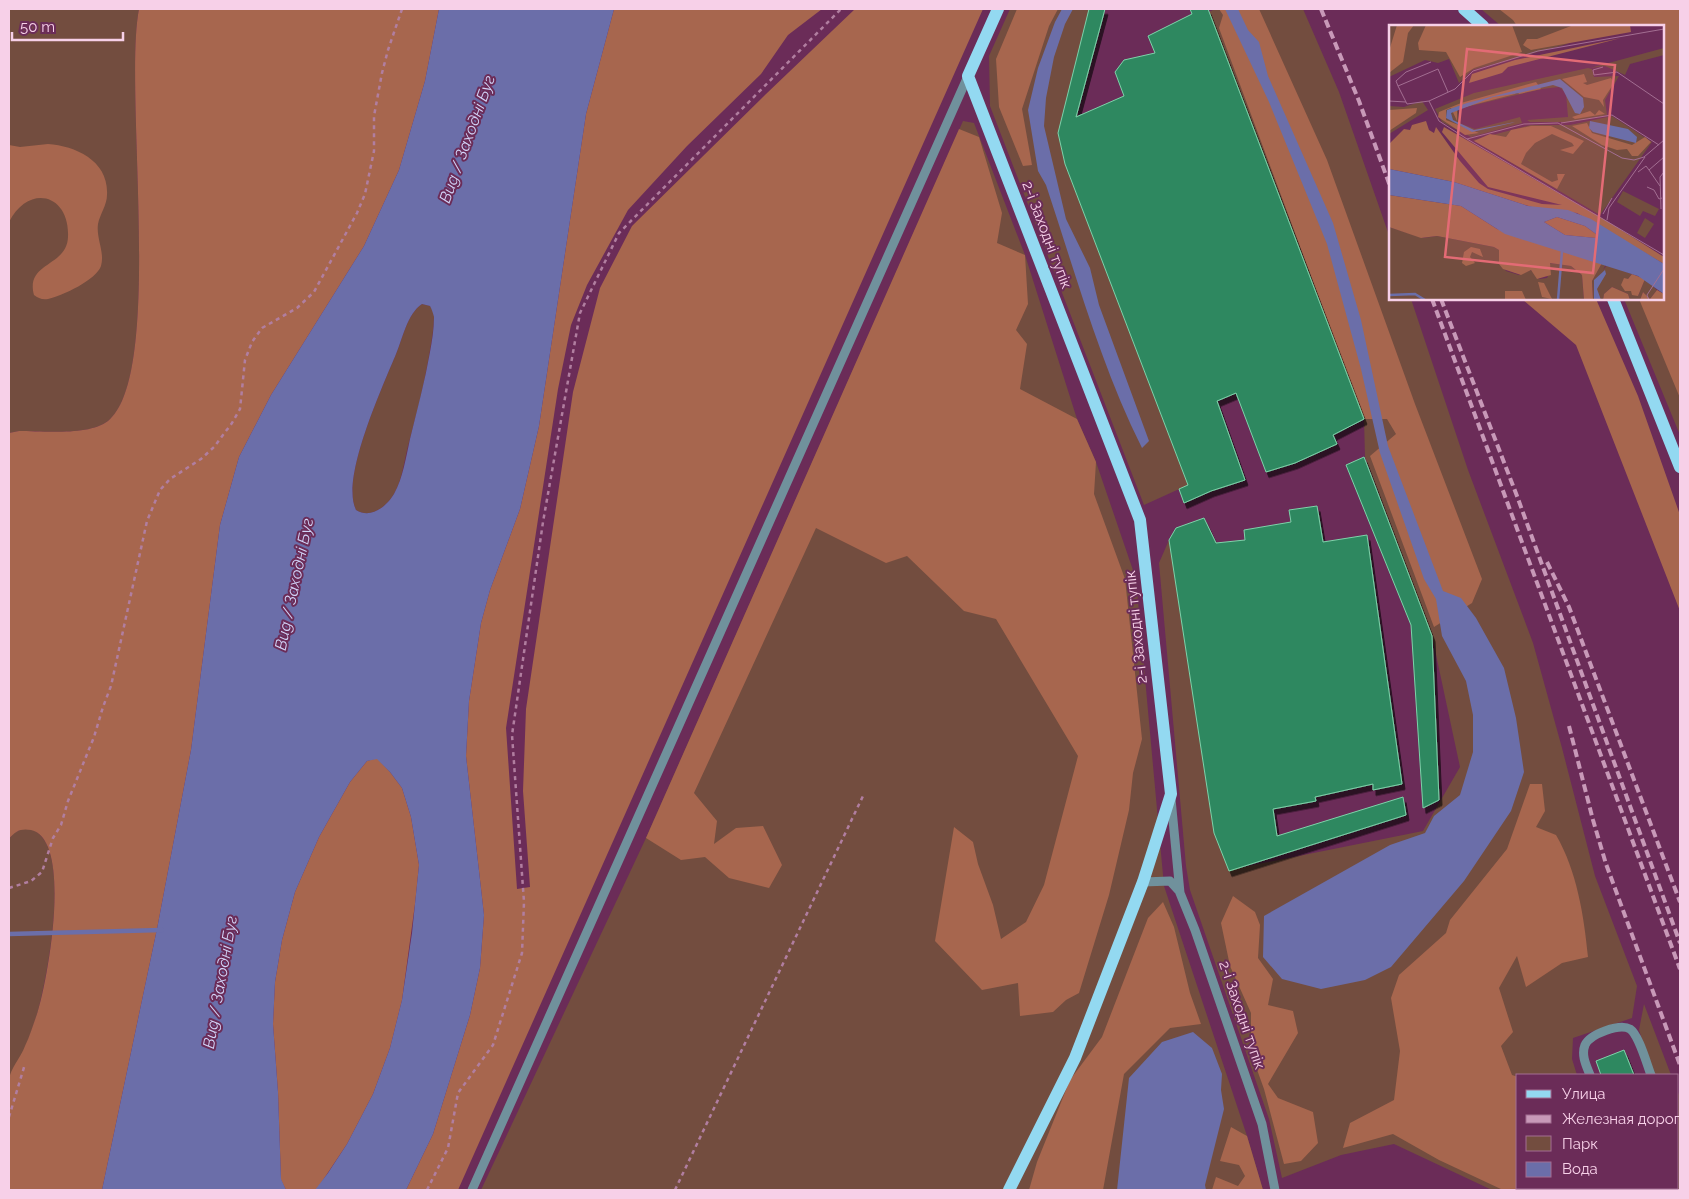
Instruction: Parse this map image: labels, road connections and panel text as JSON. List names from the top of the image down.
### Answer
{
  "streets": {
    "main road": ["2-і Заходні тупік"]
  },
  "water": ["Bug / Заходні Буг"],
  "legend": [
    "Улица",
    "Железная дорога",
    "Парк",
    "Вода"
  ],
  "scale_bar": "50 m"
}
